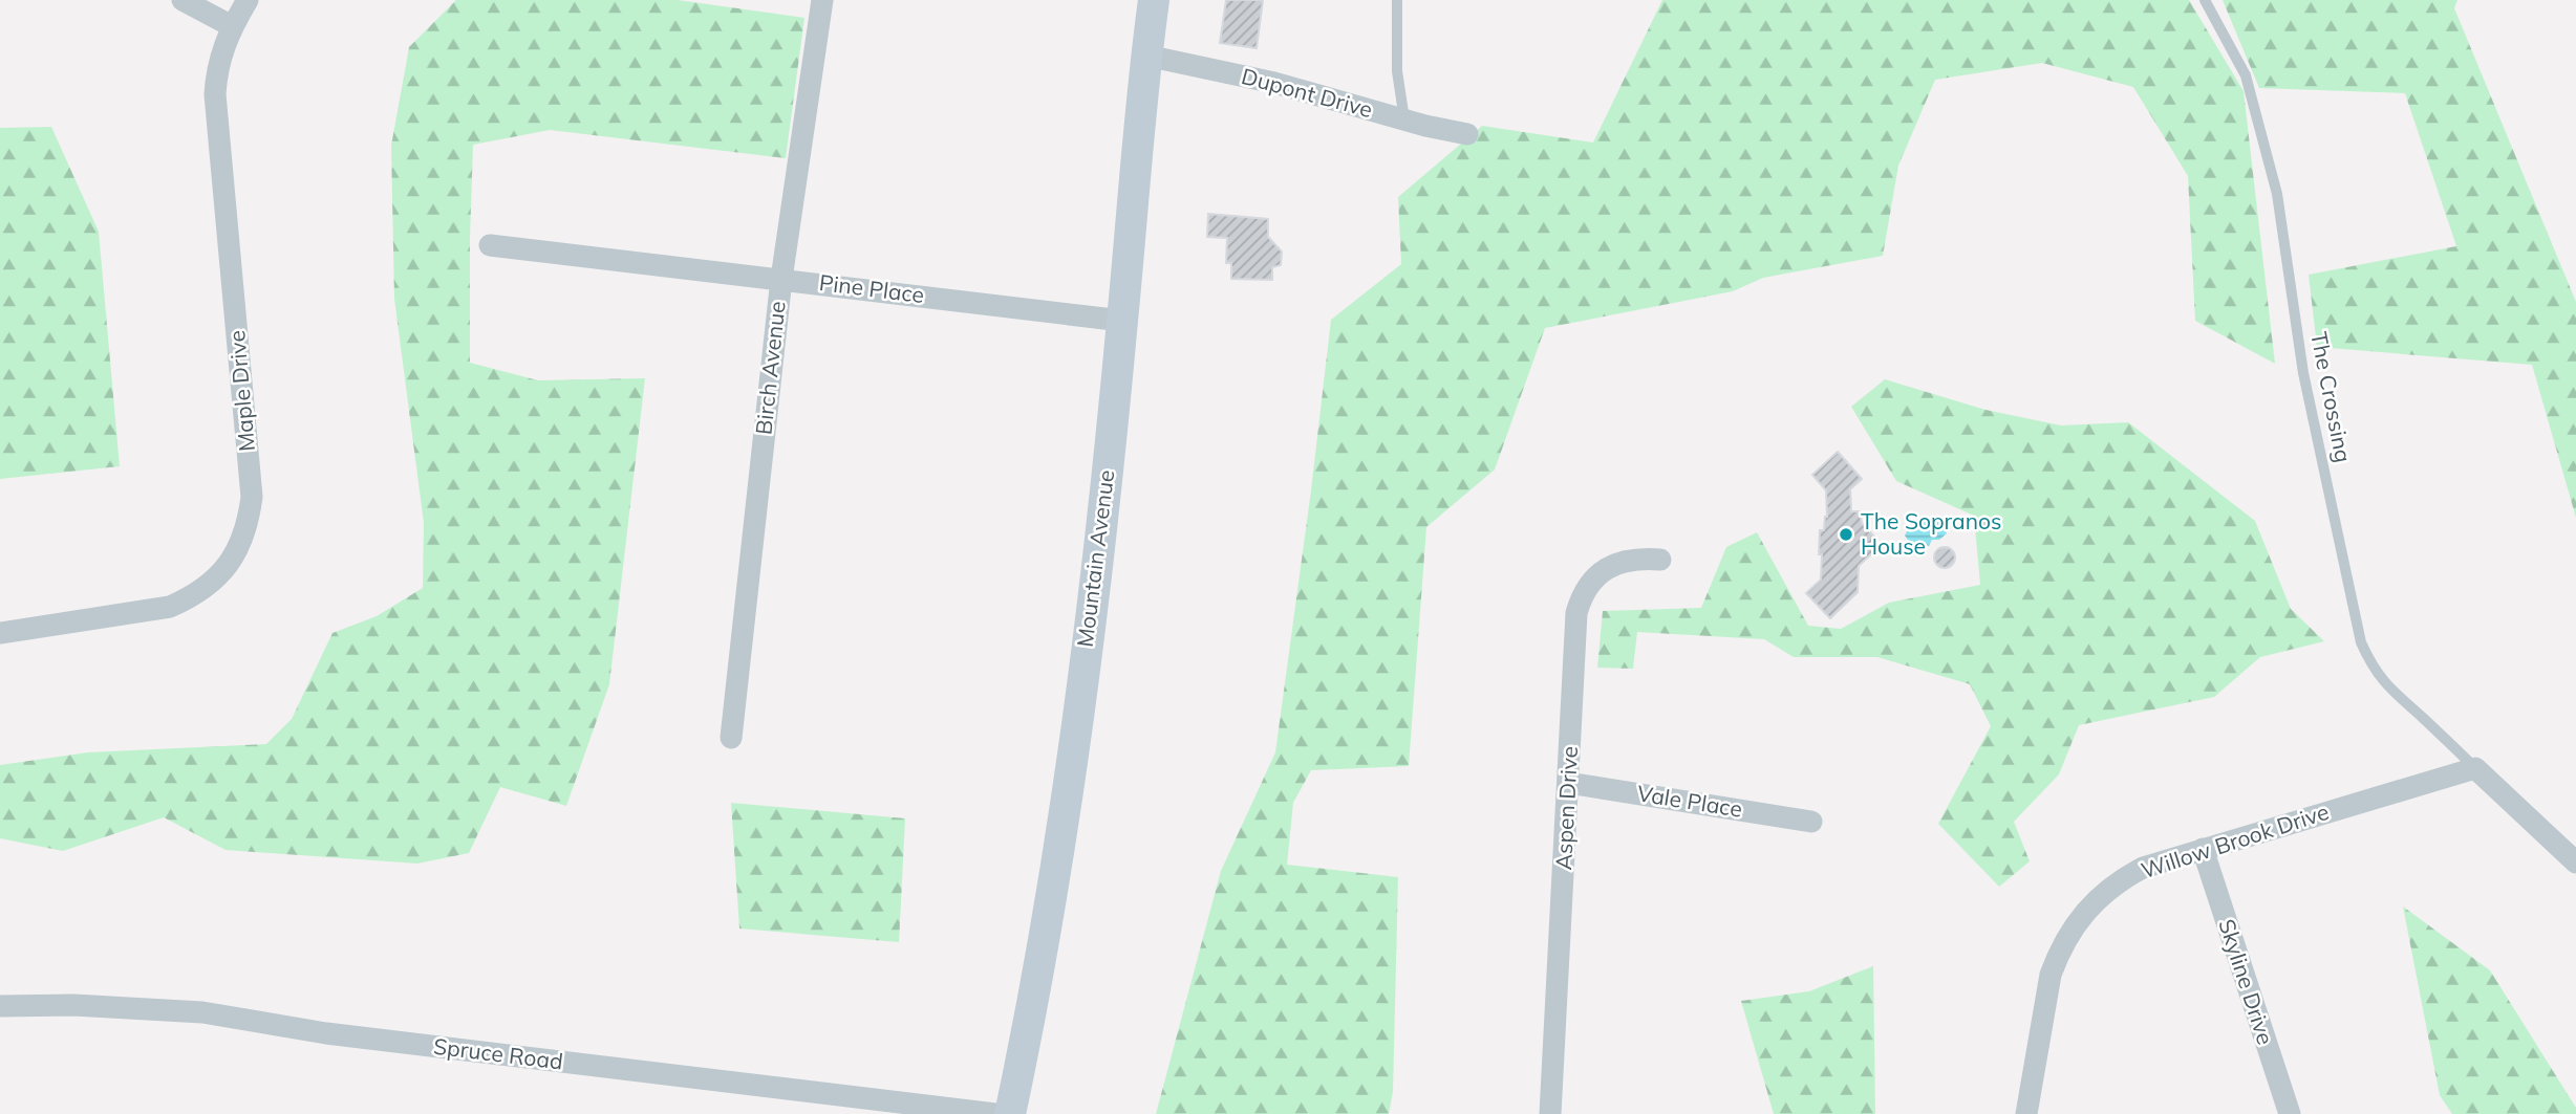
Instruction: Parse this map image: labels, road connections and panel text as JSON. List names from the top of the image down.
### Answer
{
  "streets": {
    "street": [
      "Dupont Drive",
      "Pine Place",
      "Birch Avenue",
      "Maple Drive",
      "Mountain Avenue",
      "Vale Place",
      "Aspen Drive",
      "Willow Brook Drive",
      "Skyline Drive",
      "Spruce Road"
    ],
    "lane": ["The Crossing"]
  },
  "crossings": [
    ["Dupont Drive", "Mountain Avenue"],
    ["Pine Place", "Birch Avenue"],
    ["Pine Place", "Mountain Avenue"],
    ["The Crossing", "Willow Brook Drive"],
    ["Vale Place", "Aspen Drive"],
    ["Willow Brook Drive", "Skyline Drive"]
  ],
  "places": ["The Sopranos House"]
}
